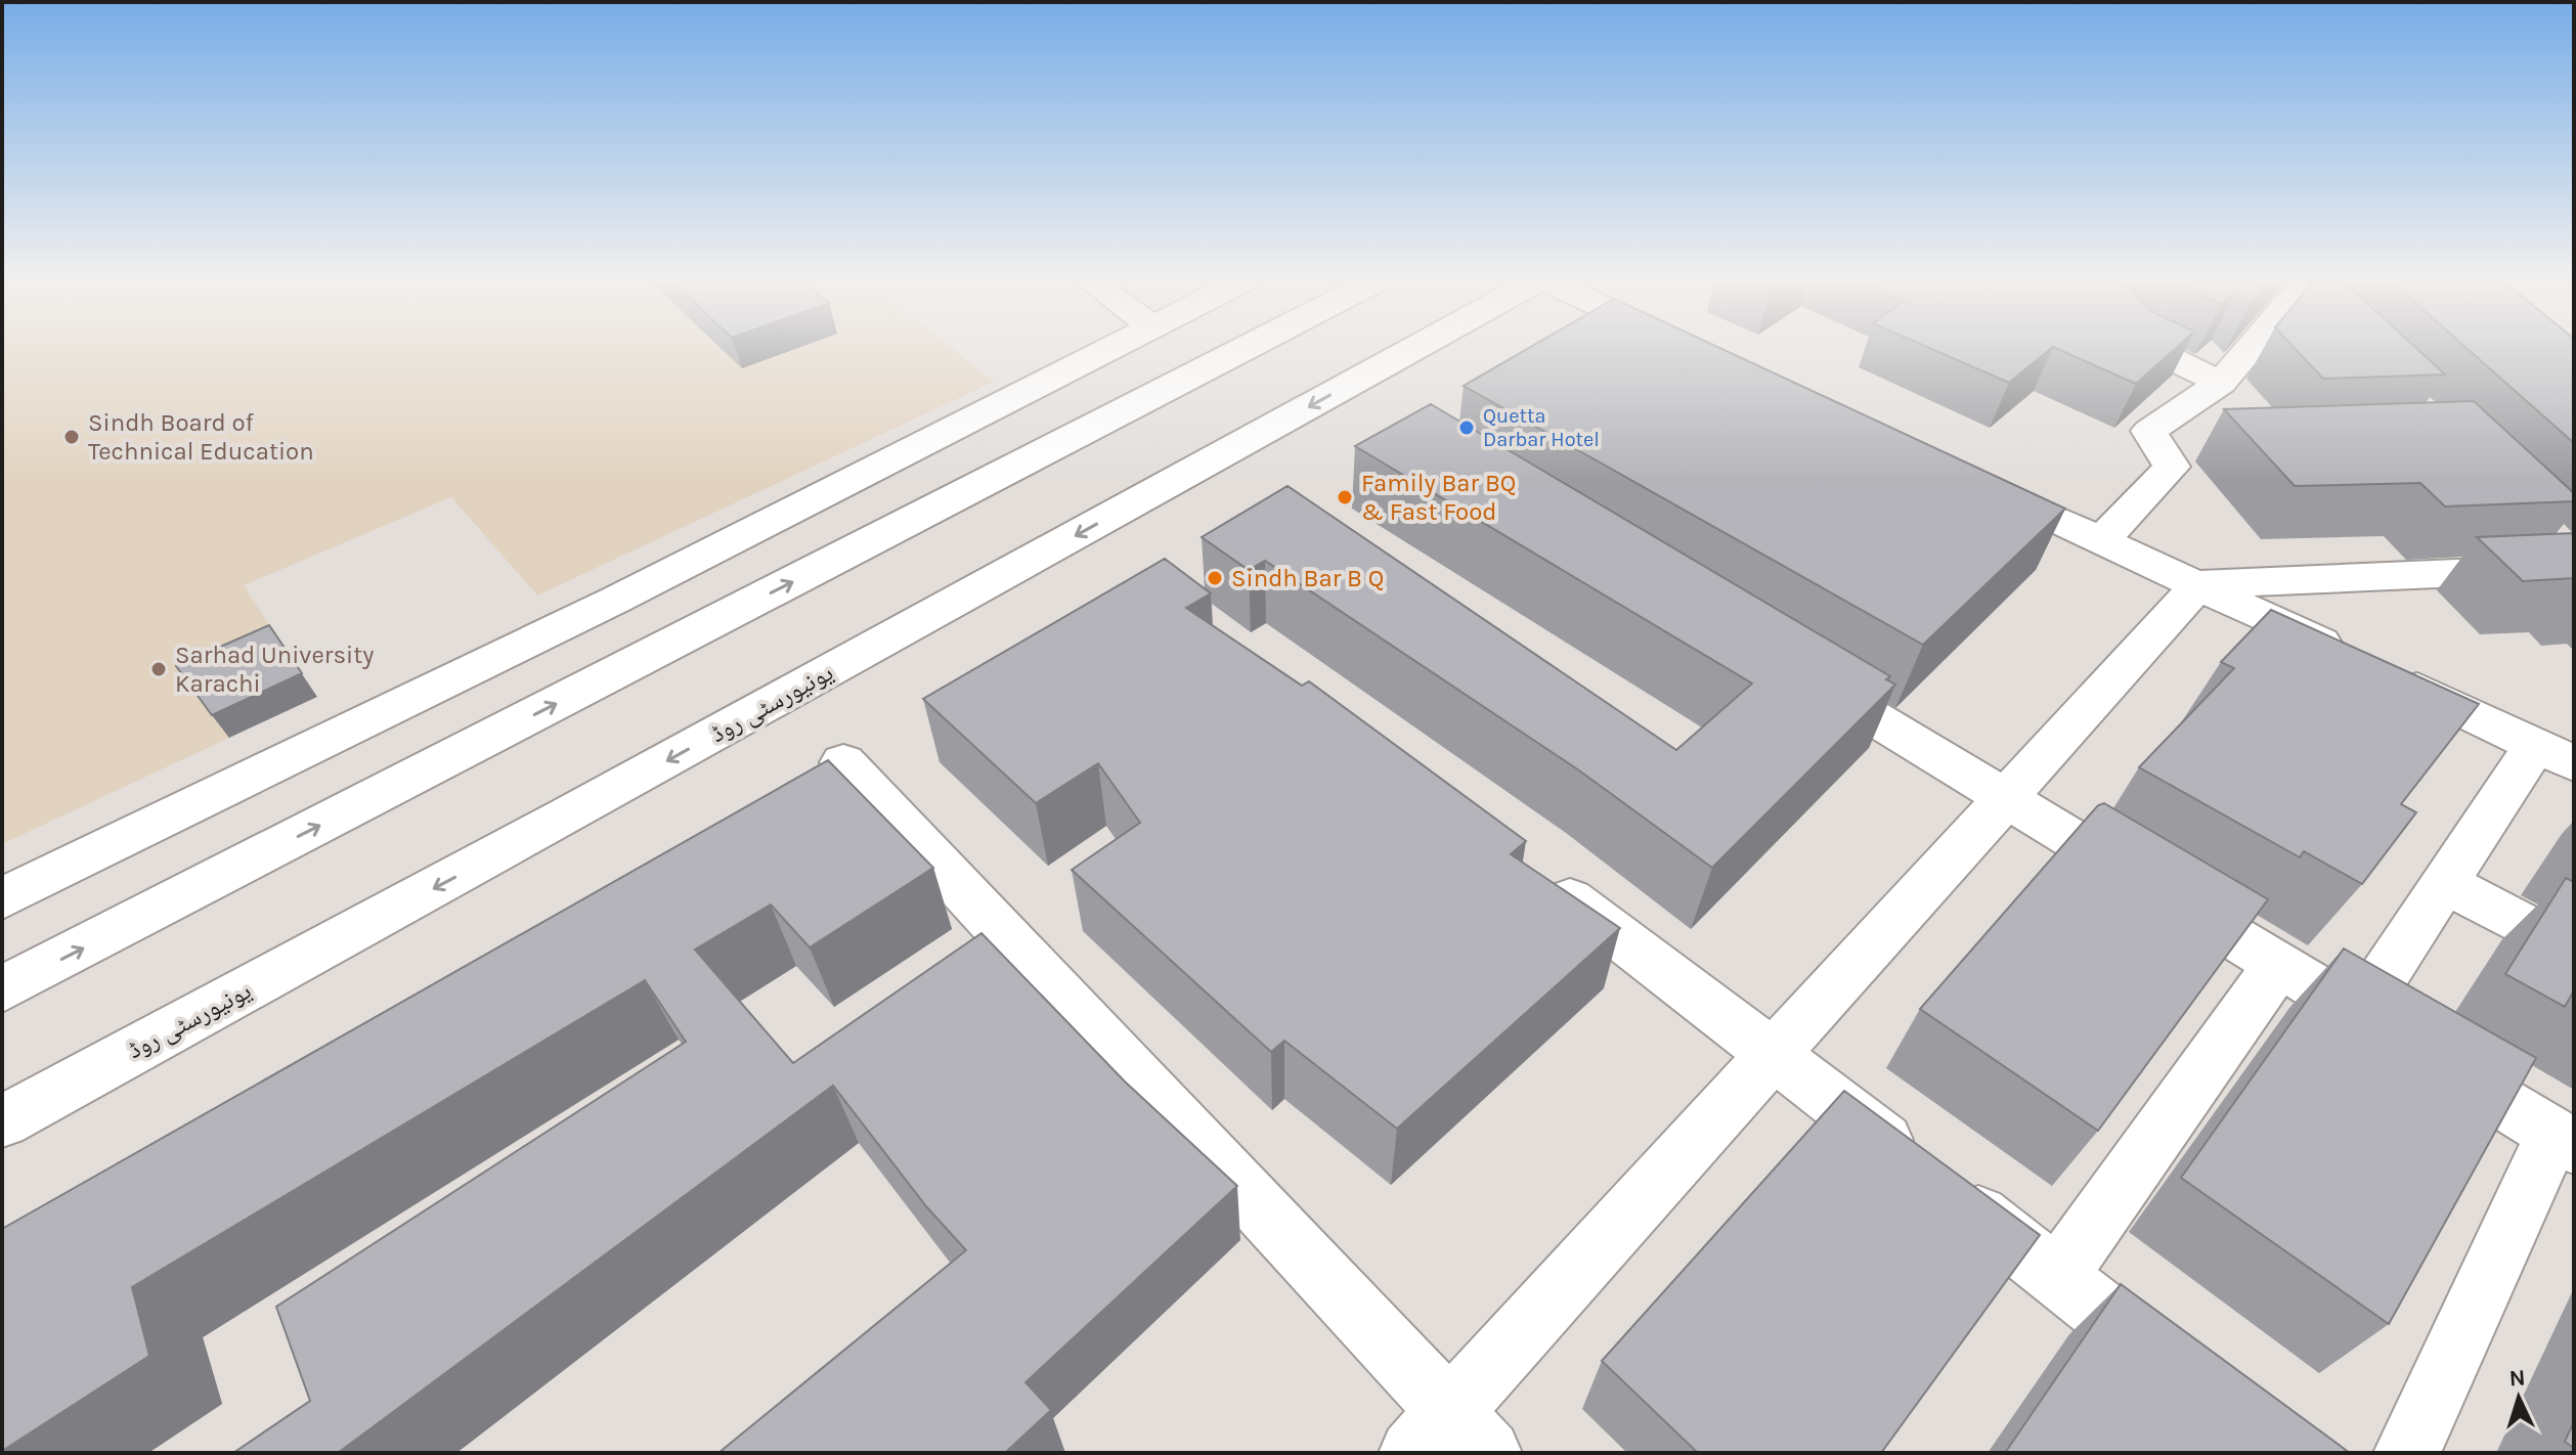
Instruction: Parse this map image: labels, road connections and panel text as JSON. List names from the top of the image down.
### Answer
{
  "streets": {
    "street": ["یونیورسٹی روڈ"]
  },
  "places": [
    "Quetta Darbar Hotel",
    "Sindh Board of Technical Education",
    "Family Bar BQ & Fast Food",
    "Sindh Bar B Q",
    "Sarhad University Karachi"
  ],
  "north": "top"
}
